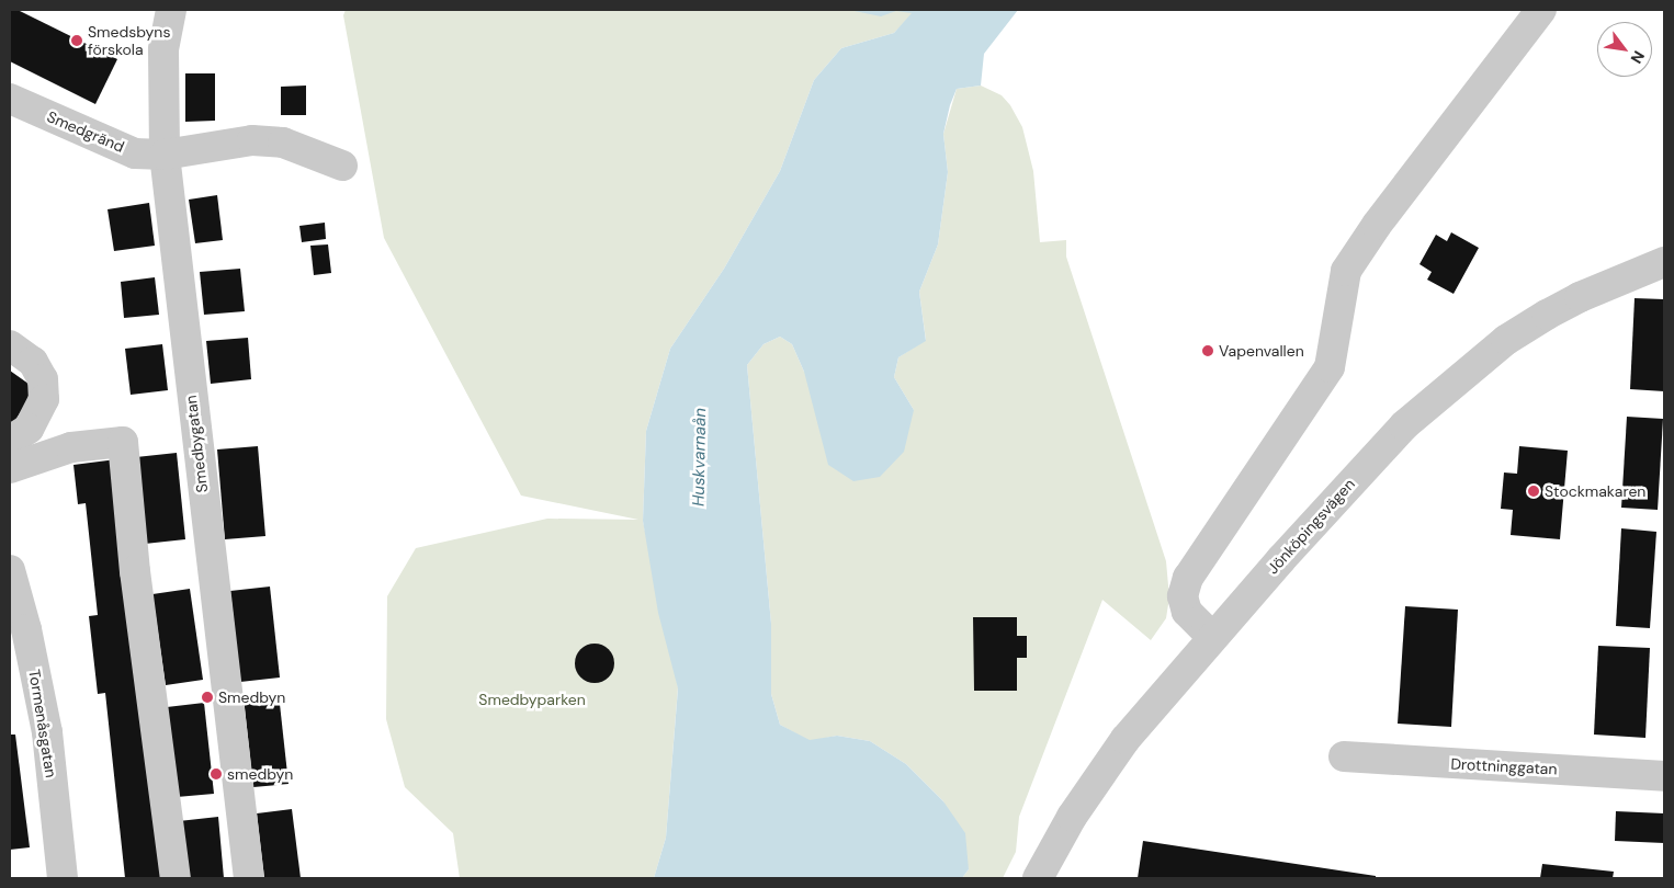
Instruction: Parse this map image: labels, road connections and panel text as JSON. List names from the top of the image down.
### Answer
{
  "streets": {
    "street": [
      "Smedgränd",
      "Smedbygatan",
      "Jönköpingsvägen",
      "Tormenåsgatan",
      "Drottninggatan"
    ]
  },
  "crossings": [
    ["Smedgränd", "Smedbygatan"]
  ],
  "water": ["Huskvarnaån"],
  "parks": ["Smedbyparken"],
  "places": [
    "Smedsbyns förskola",
    "Vapenvallen",
    "Stockmakaren",
    "Smedbyn",
    "smedbyn"
  ],
  "north": "bottom right"
}
